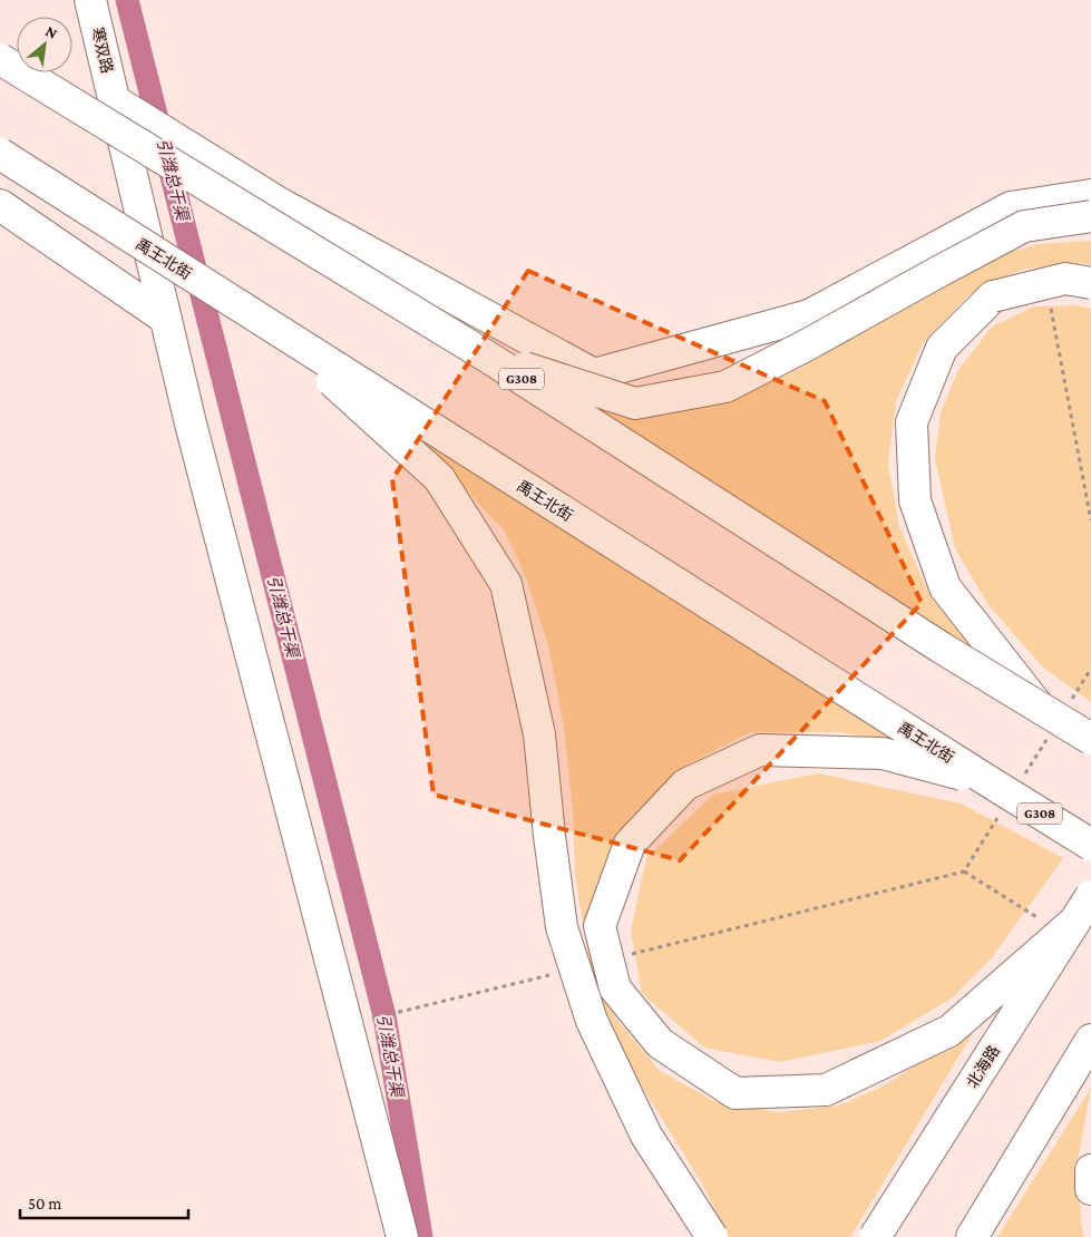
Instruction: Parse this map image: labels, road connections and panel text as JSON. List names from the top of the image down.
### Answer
{
  "streets": {
    "main road": [
      "寒双路",
      "禹王北街",
      "G308",
      "北海路"
    ]
  },
  "water": ["引潍总干渠"],
  "scale_bar": "50 m",
  "north": "top right"
}
